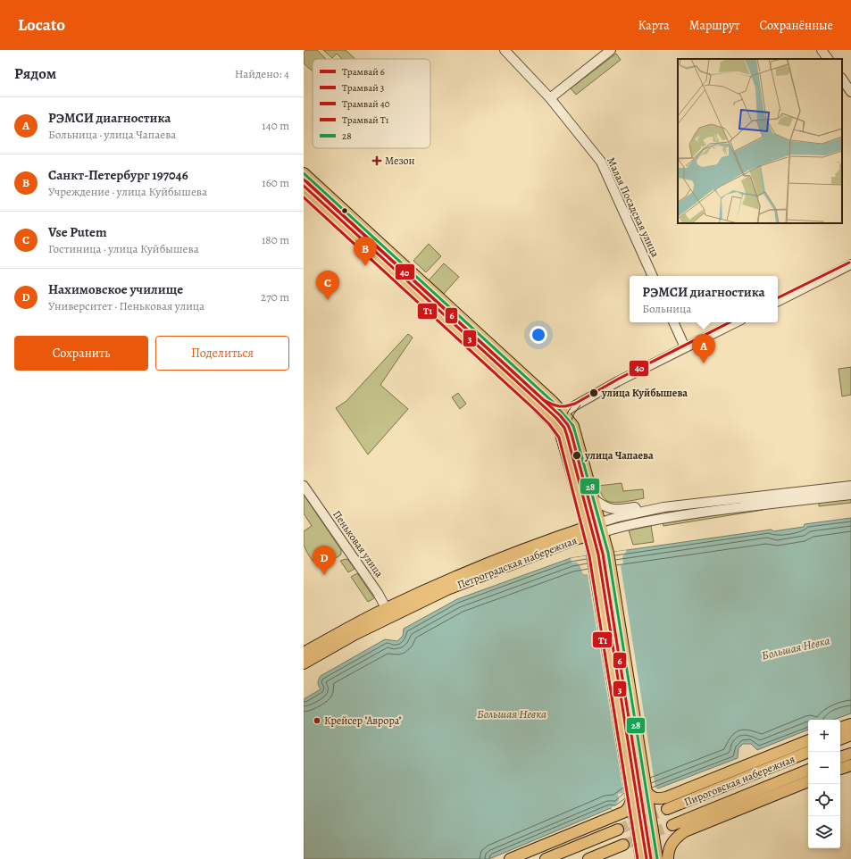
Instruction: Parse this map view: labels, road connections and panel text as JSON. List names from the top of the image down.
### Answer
{
  "streets": {
    "main road": ["Петроградская набережная", "Пироговская набережная"],
    "street": ["Малая Посадская улица", "Пеньковая улица"]
  },
  "crossings": [
    ["Пеньковая улица", "Петроградская набережная"]
  ],
  "water": ["Большая Невка"],
  "places": {
    "health": ["Мезон"],
    "other": ["улица Куйбышева", "улица Чапаева", "Крейсер \"Аврора\""]
  },
  "lines": [
    "transit line 28",
    "tram line 6",
    "tram line 40",
    "tram line 3",
    "tram line Т1"
  ],
  "legend": [
    "Трамвай 6",
    "Трамвай 3",
    "Трамвай 40",
    "Трамвай Т1",
    "28"
  ],
  "page": {
    "header": "Locato",
    "nav": ["Карта", "Маршрут", "Сохранённые"],
    "heading": ["Рядом", "Найдено: 4"],
    "list": [
      {
        "mark": "A",
        "name": "РЭМСИ диагностика",
        "note": "Больница · улица Чапаева",
        "value": "140 m"
      },
      {
        "mark": "B",
        "name": "Санкт-Петербург 197046",
        "note": "Учреждение · улица Куйбышева",
        "value": "160 m"
      },
      {
        "mark": "C",
        "name": "Vse Putem",
        "note": "Гостиница · улица Куйбышева",
        "value": "180 m"
      },
      {
        "mark": "D",
        "name": "Нахимовское училище",
        "note": "Университет · Пеньковая улица",
        "value": "270 m"
      }
    ],
    "pins": [
      "B",
      "C",
      "A",
      "D"
    ],
    "popup": ["РЭМСИ диагностика", "Больница"],
    "buttons": ["Сохранить", "Поделиться"],
    "map_buttons": ["+", "−"]
  }
}
